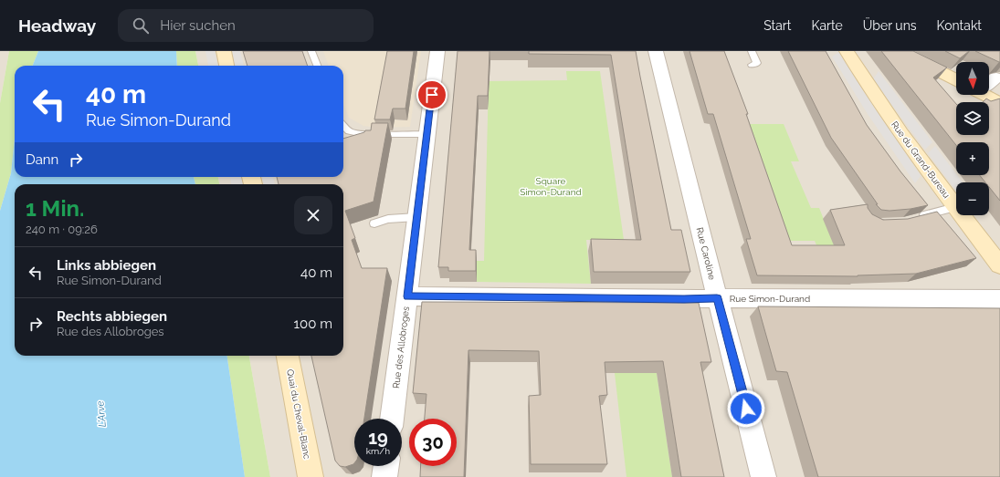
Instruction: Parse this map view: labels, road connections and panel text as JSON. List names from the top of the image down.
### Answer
{
  "streets": {
    "street": [
      "Rue du Grand-Bureau",
      "Rue Caroline",
      "Rue Simon-Durand",
      "Rue des Allobroges",
      "Quai du Cheval-Blanc"
    ]
  },
  "crossings": [
    ["Rue Caroline", "Rue Simon-Durand"],
    ["Rue Simon-Durand", "Rue des Allobroges"]
  ],
  "water": ["L'Arve"],
  "parks": ["Square Simon-Durand"],
  "north": "bottom",
  "page": {
    "header": "Headway",
    "search": "Hier suchen",
    "nav": [
      "Start",
      "Karte",
      "Über uns",
      "Kontakt"
    ],
    "map_buttons": ["+", "−"],
    "turn": ["40 m", "Rue Simon-Durand"],
    "then": "Dann",
    "heading": ["1 Min.", "240 m · 09:26"],
    "list": [
      {
        "name": "Links abbiegen",
        "note": "Rue Simon-Durand",
        "value": "40 m"
      },
      {
        "name": "Rechts abbiegen",
        "note": "Rue des Allobroges",
        "value": "100 m"
      }
    ],
    "speed": "19 km/h",
    "limit": "30"
  }
}
